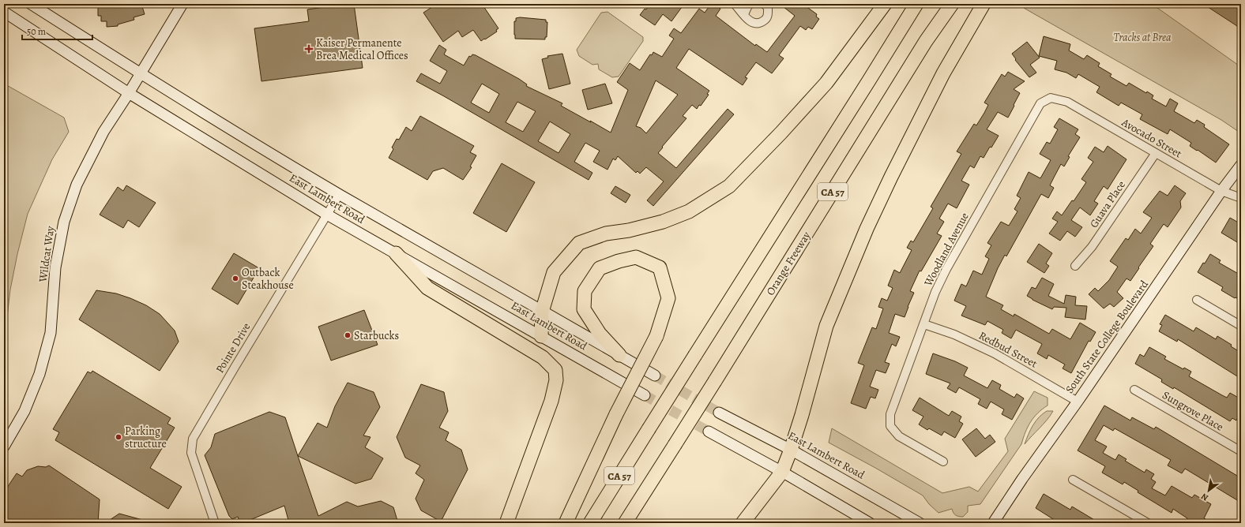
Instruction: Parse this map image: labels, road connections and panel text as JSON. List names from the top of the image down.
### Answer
{
  "streets": {
    "highway": ["CA 57", "Orange Freeway"],
    "main road": ["East Lambert Road", "Wildcat Way", "South State College Boulevard"],
    "street": [
      "Avocado Street",
      "Guava Place",
      "Woodland Avenue",
      "Pointe Drive",
      "Redbud Street",
      "Sungrove Place"
    ]
  },
  "crossings": [
    ["Avocado Street", "Guava Place"],
    ["Avocado Street", "Woodland Avenue"],
    ["Avocado Street", "South State College Boulevard"],
    ["East Lambert Road", "Wildcat Way"],
    ["East Lambert Road", "Pointe Drive"],
    ["Woodland Avenue", "Redbud Street"],
    ["South State College Boulevard", "Redbud Street"]
  ],
  "parks": ["Tracks at Brea"],
  "places": {
    "health": ["Kaiser Permanente Brea Medical Offices"],
    "other": ["Outback Steakhouse", "Starbucks", "Parking structure"]
  },
  "scale_bar": "50 m",
  "north": "bottom left"
}
